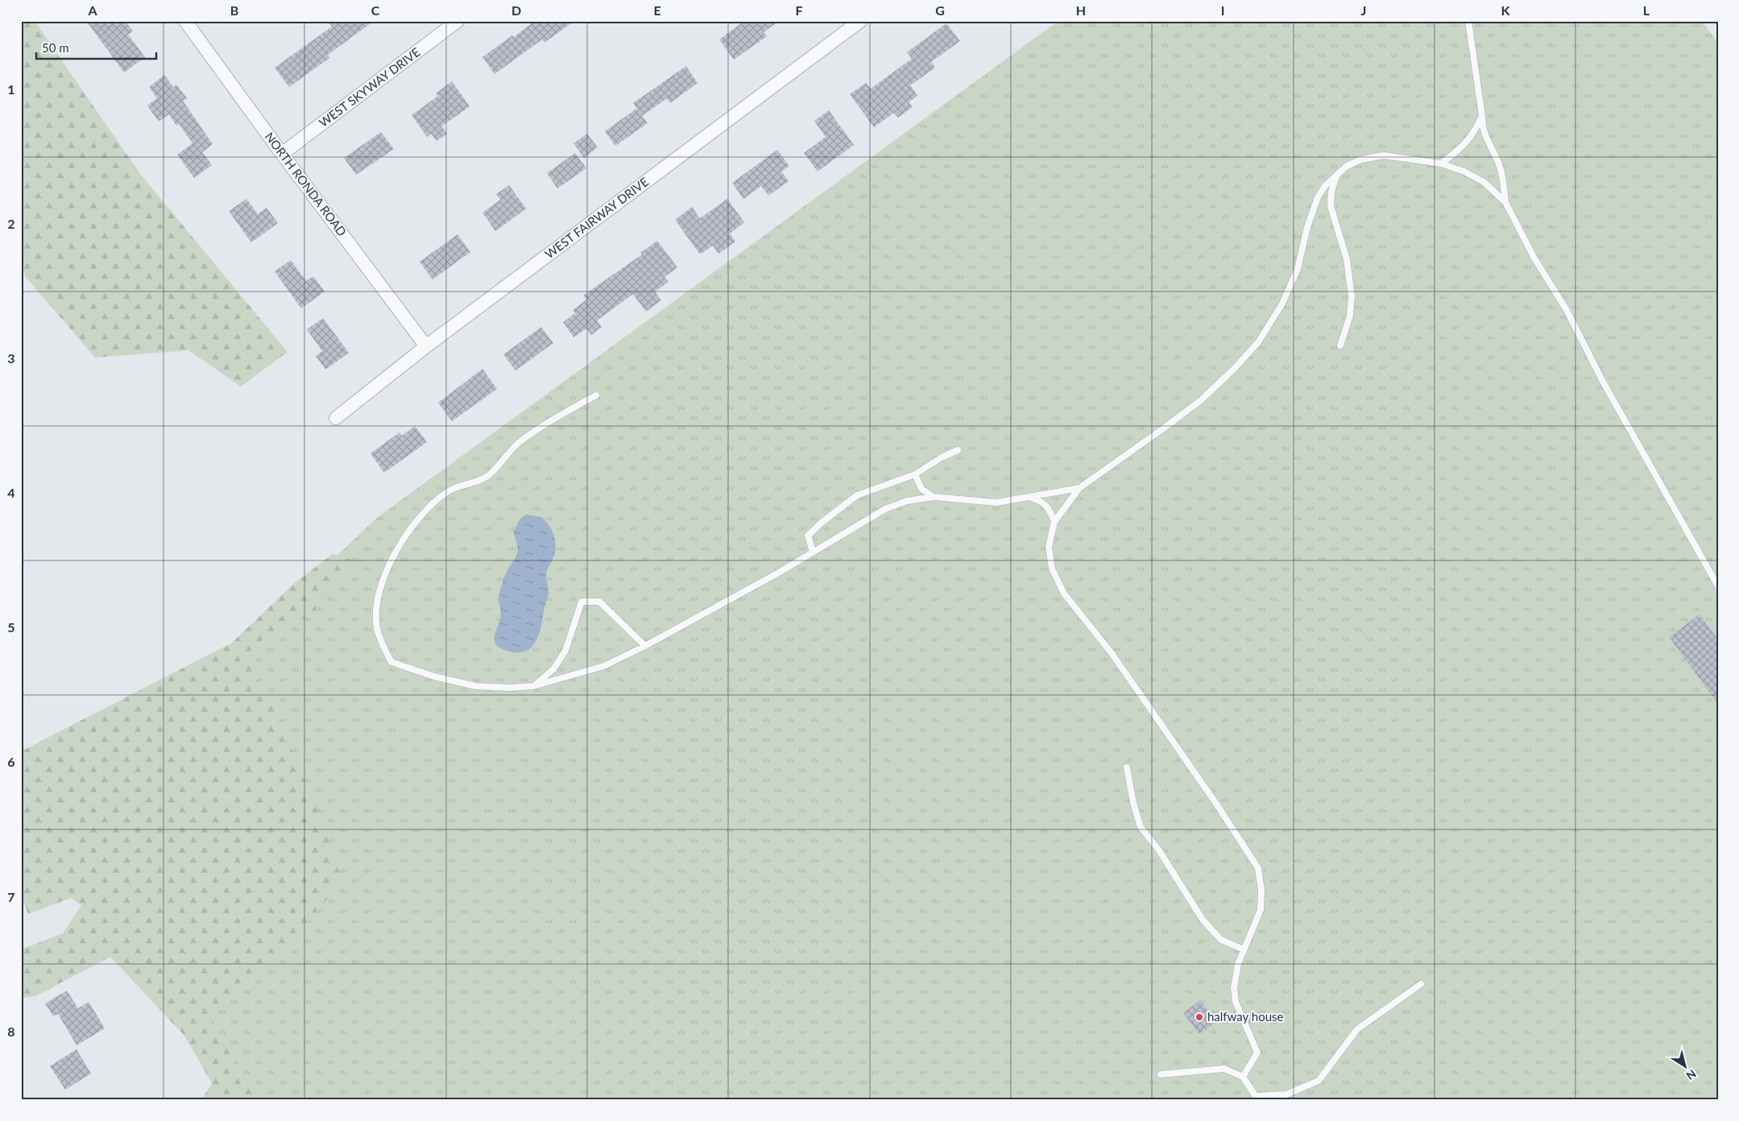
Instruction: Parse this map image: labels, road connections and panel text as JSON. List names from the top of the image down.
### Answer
{
  "streets": {
    "street": ["WEST SKYWAY DRIVE", "NORTH RONDA ROAD", "WEST FAIRWAY DRIVE"]
  },
  "crossings": [
    ["WEST SKYWAY DRIVE", "NORTH RONDA ROAD"],
    ["NORTH RONDA ROAD", "WEST FAIRWAY DRIVE"]
  ],
  "places": ["halfway house"],
  "scale_bar": "50 m",
  "north": "bottom right",
  "grid": {
    "columns": [
      "A",
      "B",
      "C",
      "D",
      "E",
      "F",
      "G",
      "H",
      "I",
      "J",
      "K",
      "L"
    ],
    "rows": [
      "1",
      "2",
      "3",
      "4",
      "5",
      "6",
      "7",
      "8"
    ]
  }
}
